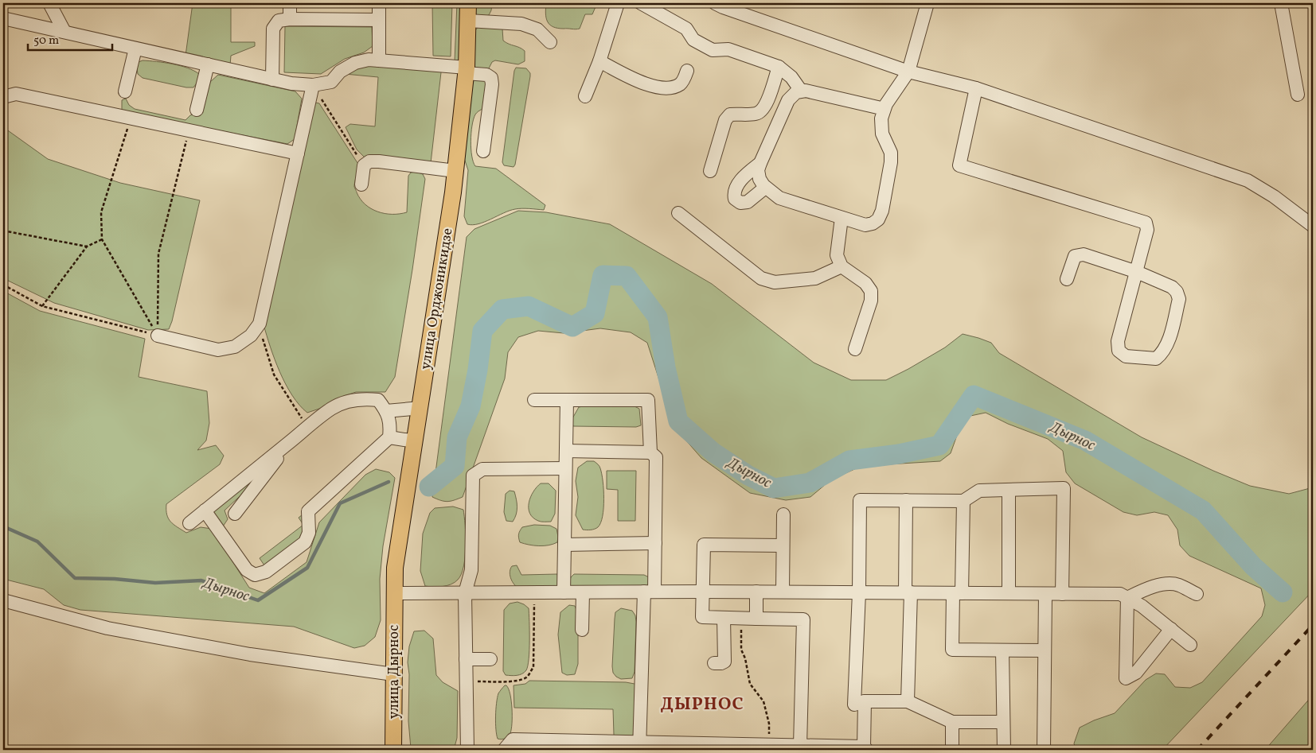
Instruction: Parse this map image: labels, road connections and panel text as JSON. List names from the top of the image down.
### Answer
{
  "streets": {
    "main road": ["улица Орджоникидзе", "улица Дырнос"]
  },
  "crossings": [
    ["улица Орджоникидзе", "улица Дырнос"]
  ],
  "districts": ["ДЫРНОС"],
  "water": ["Дырнос"],
  "scale_bar": "50 m"
}
